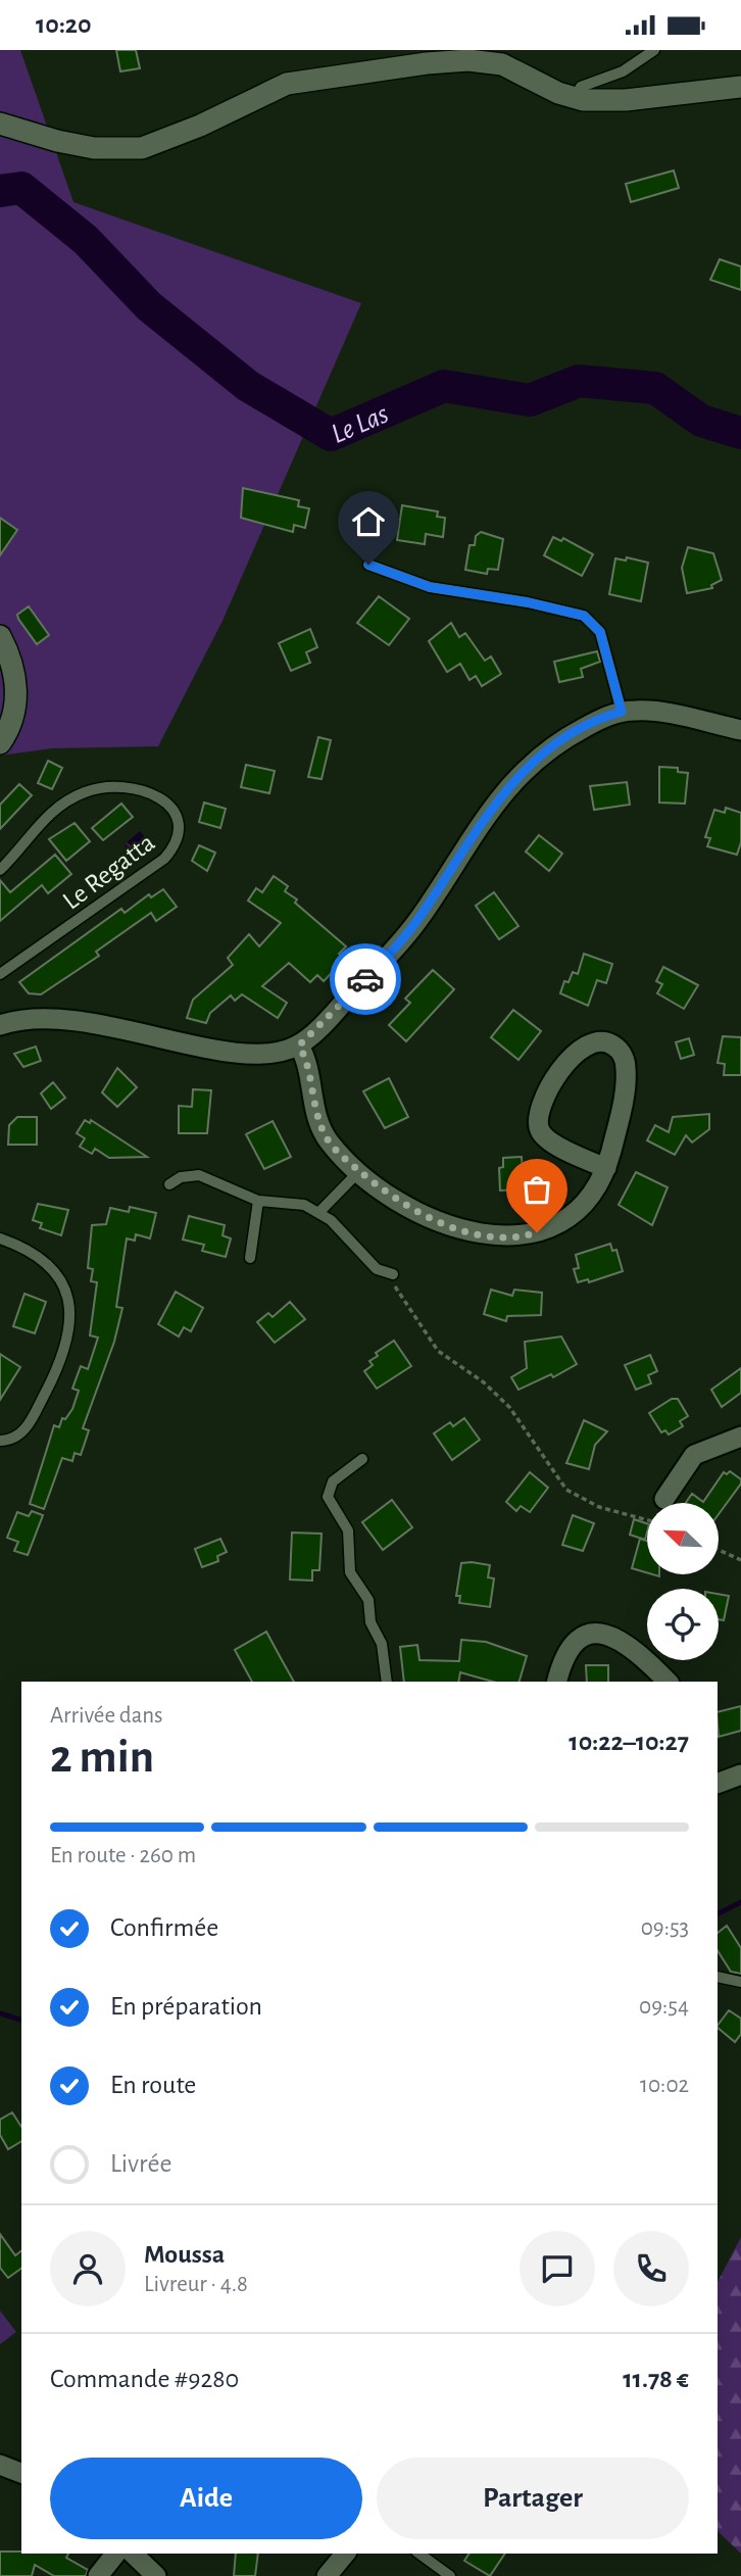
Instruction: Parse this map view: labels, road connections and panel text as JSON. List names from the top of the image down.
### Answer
{
  "streets": {
    "lane": ["Le Regatta"]
  },
  "water": ["Le Las"],
  "north": "top left",
  "page": {
    "status": "10:20",
    "heading": ["2 min", "Arrivée dans", "10:22–10:27"],
    "panel": [
      "Moussa",
      "Livreur · 4.8",
      "Commande #9280",
      "11.78 €"
    ],
    "bar": "En route · 260 m",
    "list": [
      ["Confirmée", "09:53"],
      ["En préparation", "09:54"],
      ["En route", "10:02"],
      "Livrée"
    ],
    "buttons": ["Aide", "Partager"]
  }
}
